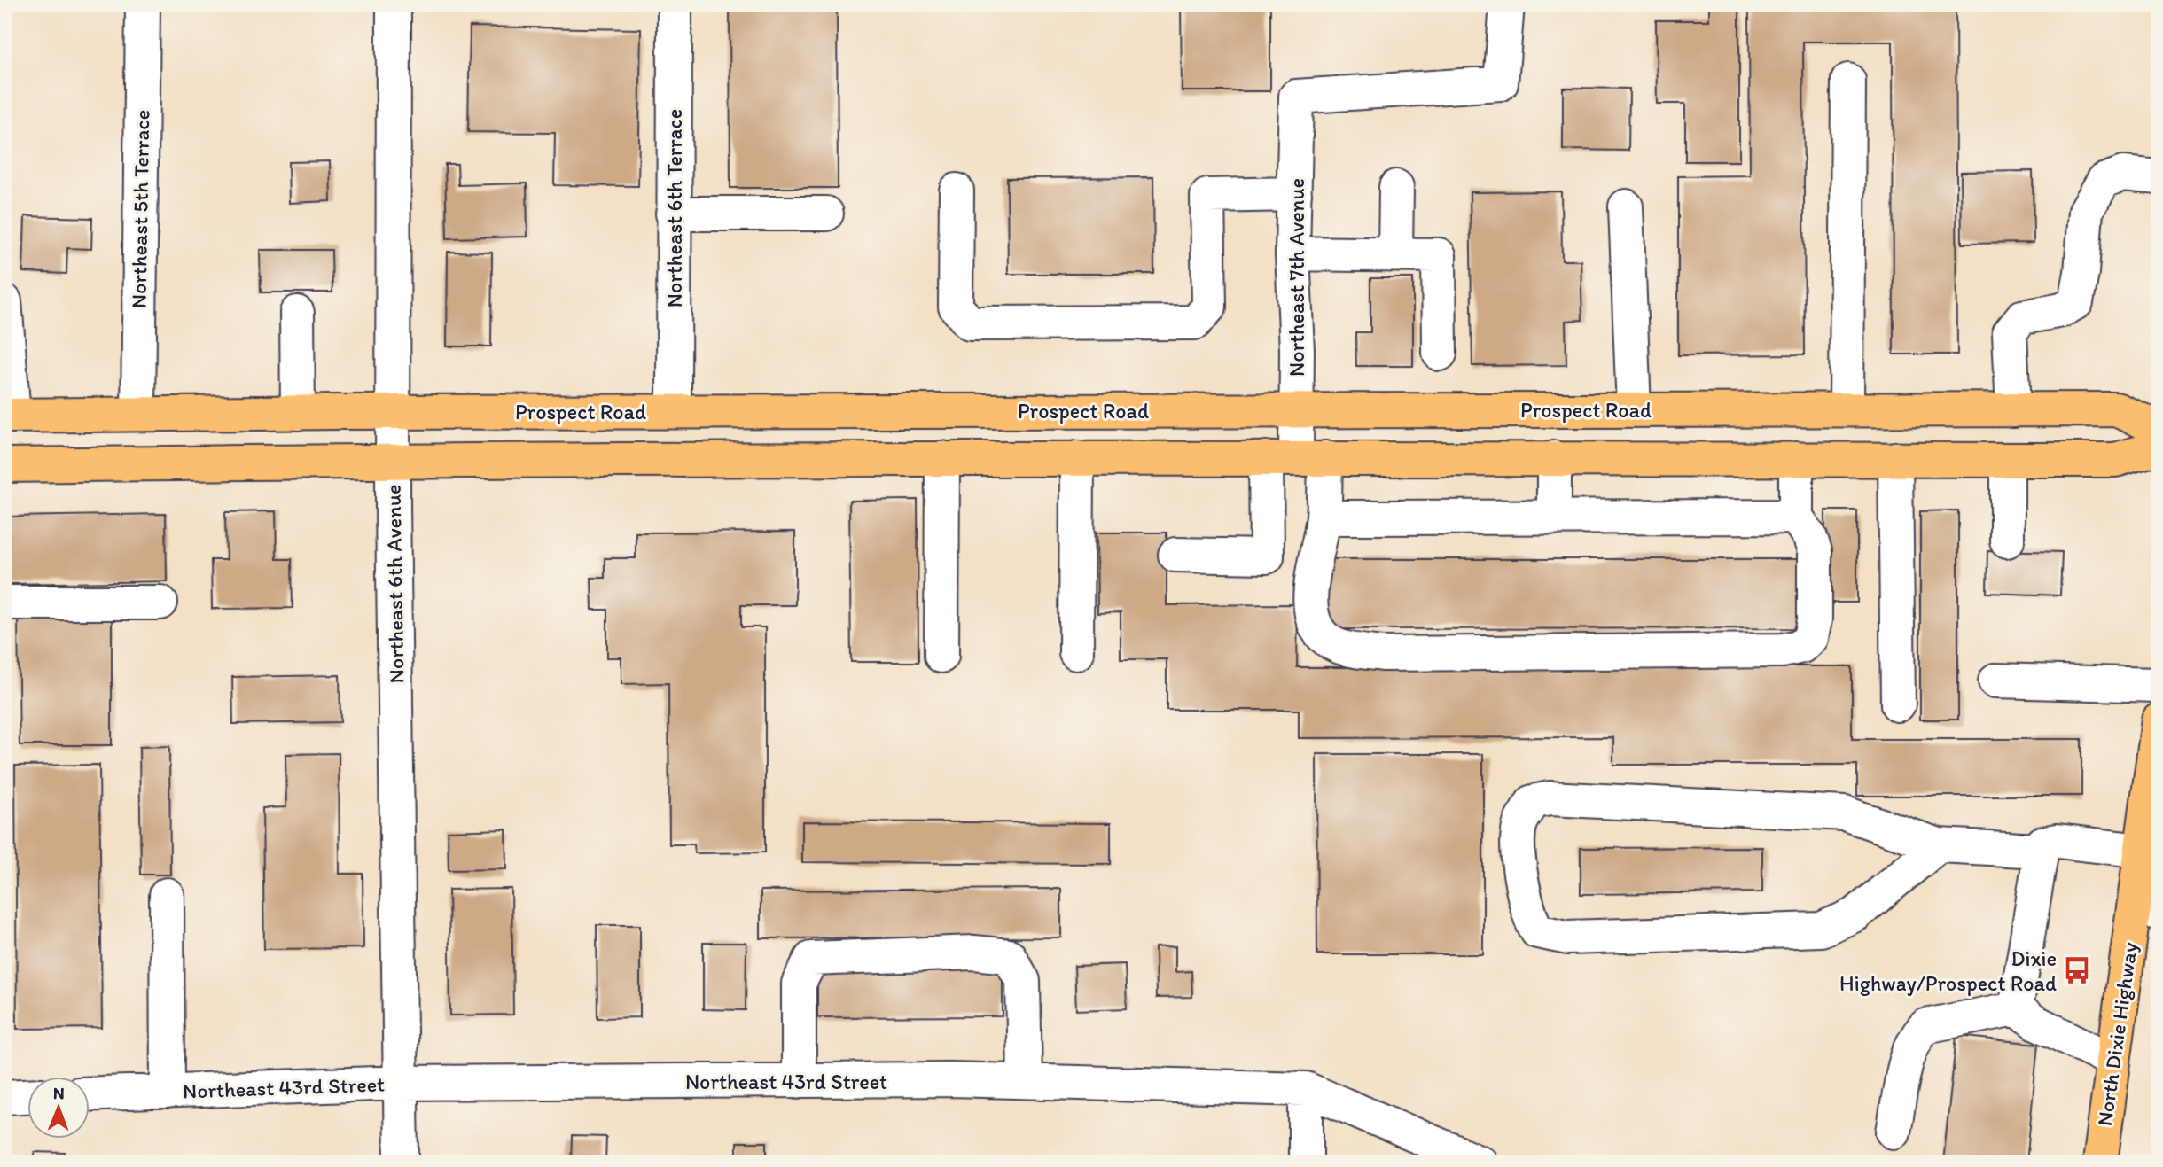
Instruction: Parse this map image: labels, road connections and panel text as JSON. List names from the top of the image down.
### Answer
{
  "streets": {
    "main road": ["Prospect Road", "North Dixie Highway"],
    "street": [
      "Northeast 6th Terrace",
      "Northeast 5th Terrace",
      "Northeast 7th Avenue",
      "Northeast 6th Avenue",
      "Northeast 43rd Street"
    ]
  },
  "crossings": [
    ["Northeast 6th Terrace", "Prospect Road"],
    ["Northeast 5th Terrace", "Prospect Road"],
    ["Northeast 7th Avenue", "Prospect Road"],
    ["Prospect Road", "Northeast 6th Avenue"],
    ["Northeast 6th Avenue", "Northeast 43rd Street"]
  ],
  "places": {
    "bus stop": ["Dixie Highway/Prospect Road"]
  },
  "north": "top"
}
